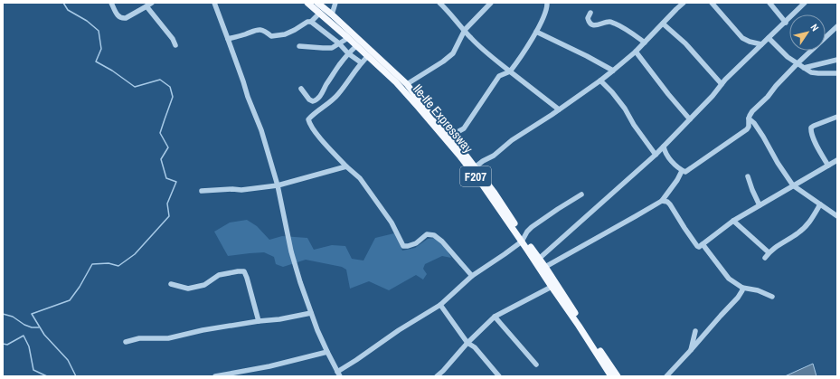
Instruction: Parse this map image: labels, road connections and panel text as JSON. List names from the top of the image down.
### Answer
{
  "streets": {
    "main road": ["Ile-Ife Expressway", "F207"]
  },
  "north": "top right"
}
